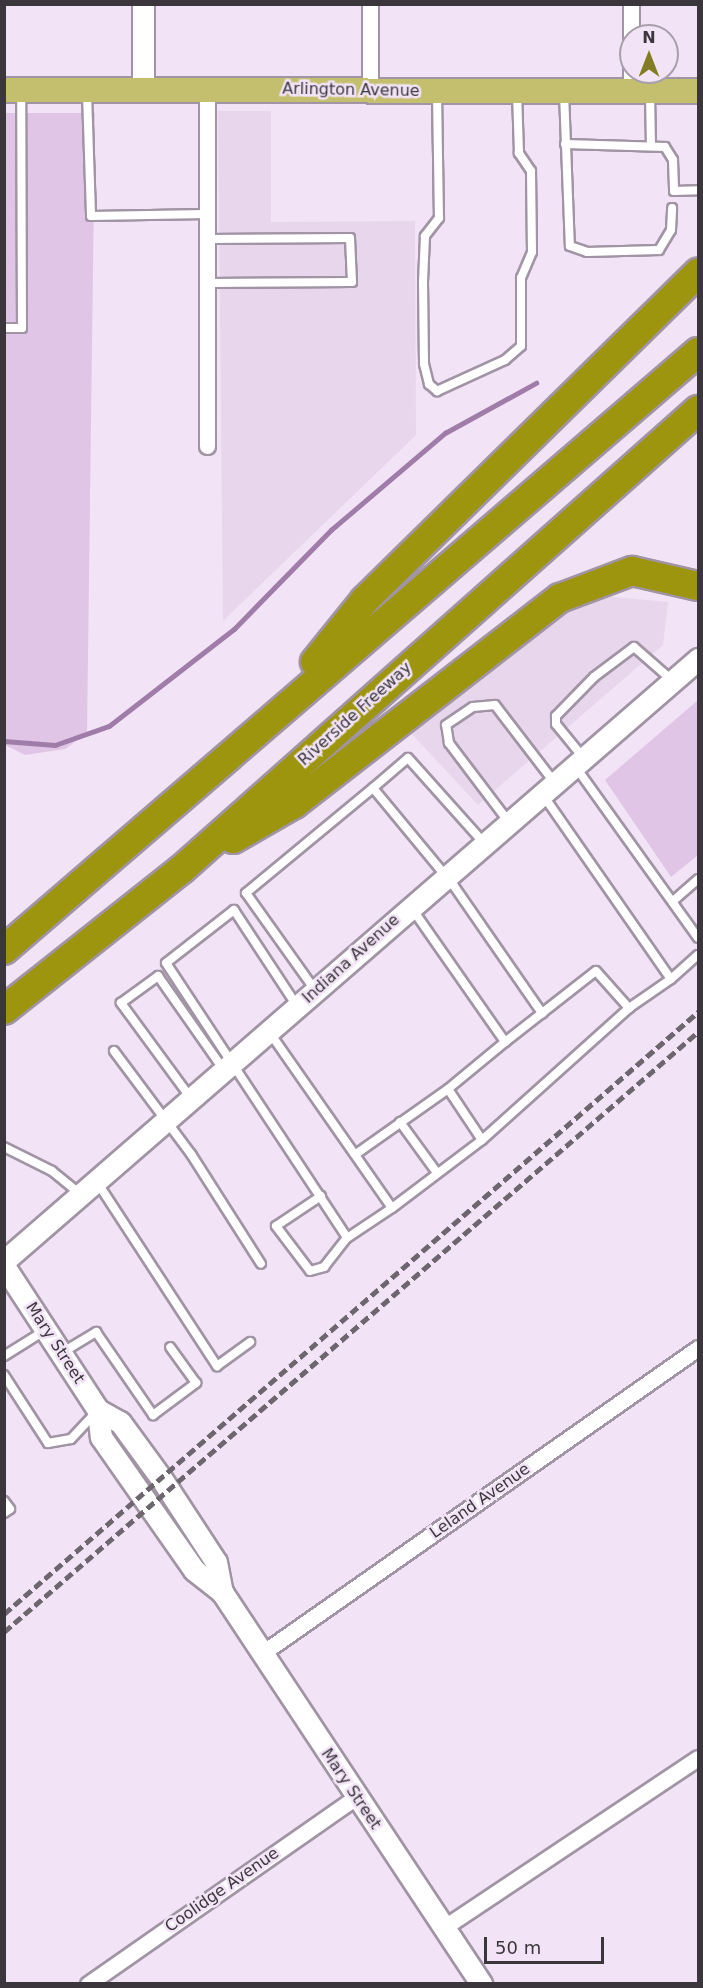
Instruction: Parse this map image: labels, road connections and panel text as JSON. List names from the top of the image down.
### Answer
{
  "streets": {
    "highway": ["Riverside Freeway"],
    "main road": ["Arlington Avenue"],
    "street": [
      "Indiana Avenue",
      "Mary Street",
      "Leland Avenue",
      "Coolidge Avenue"
    ]
  },
  "crossings": [
    ["Indiana Avenue", "Mary Street"],
    ["Mary Street", "Leland Avenue"],
    ["Mary Street", "Coolidge Avenue"]
  ],
  "scale_bar": "50 m",
  "north": "top"
}
